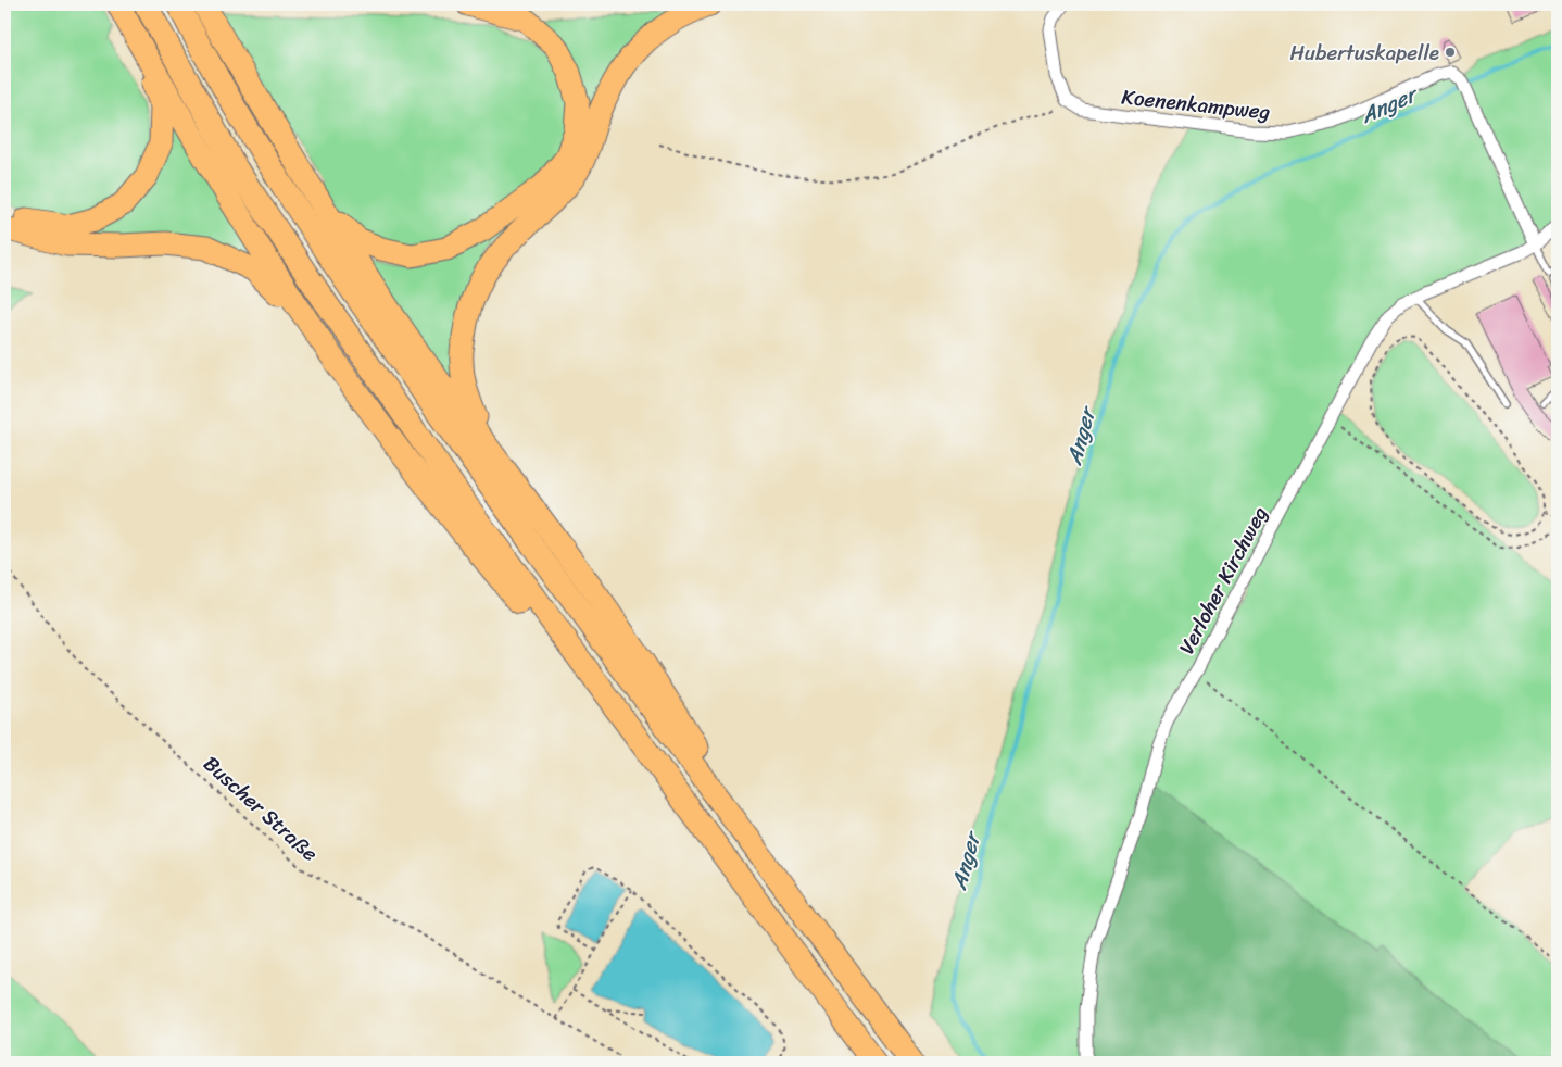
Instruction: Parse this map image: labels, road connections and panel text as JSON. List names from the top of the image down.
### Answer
{
  "streets": {
    "street": ["Koenenkampweg", "Verloher Kirchweg"],
    "path": ["Buscher Straße"]
  },
  "crossings": [
    ["Koenenkampweg", "Verloher Kirchweg"]
  ],
  "water": ["Anger"],
  "places": ["Hubertuskapelle"]
}
